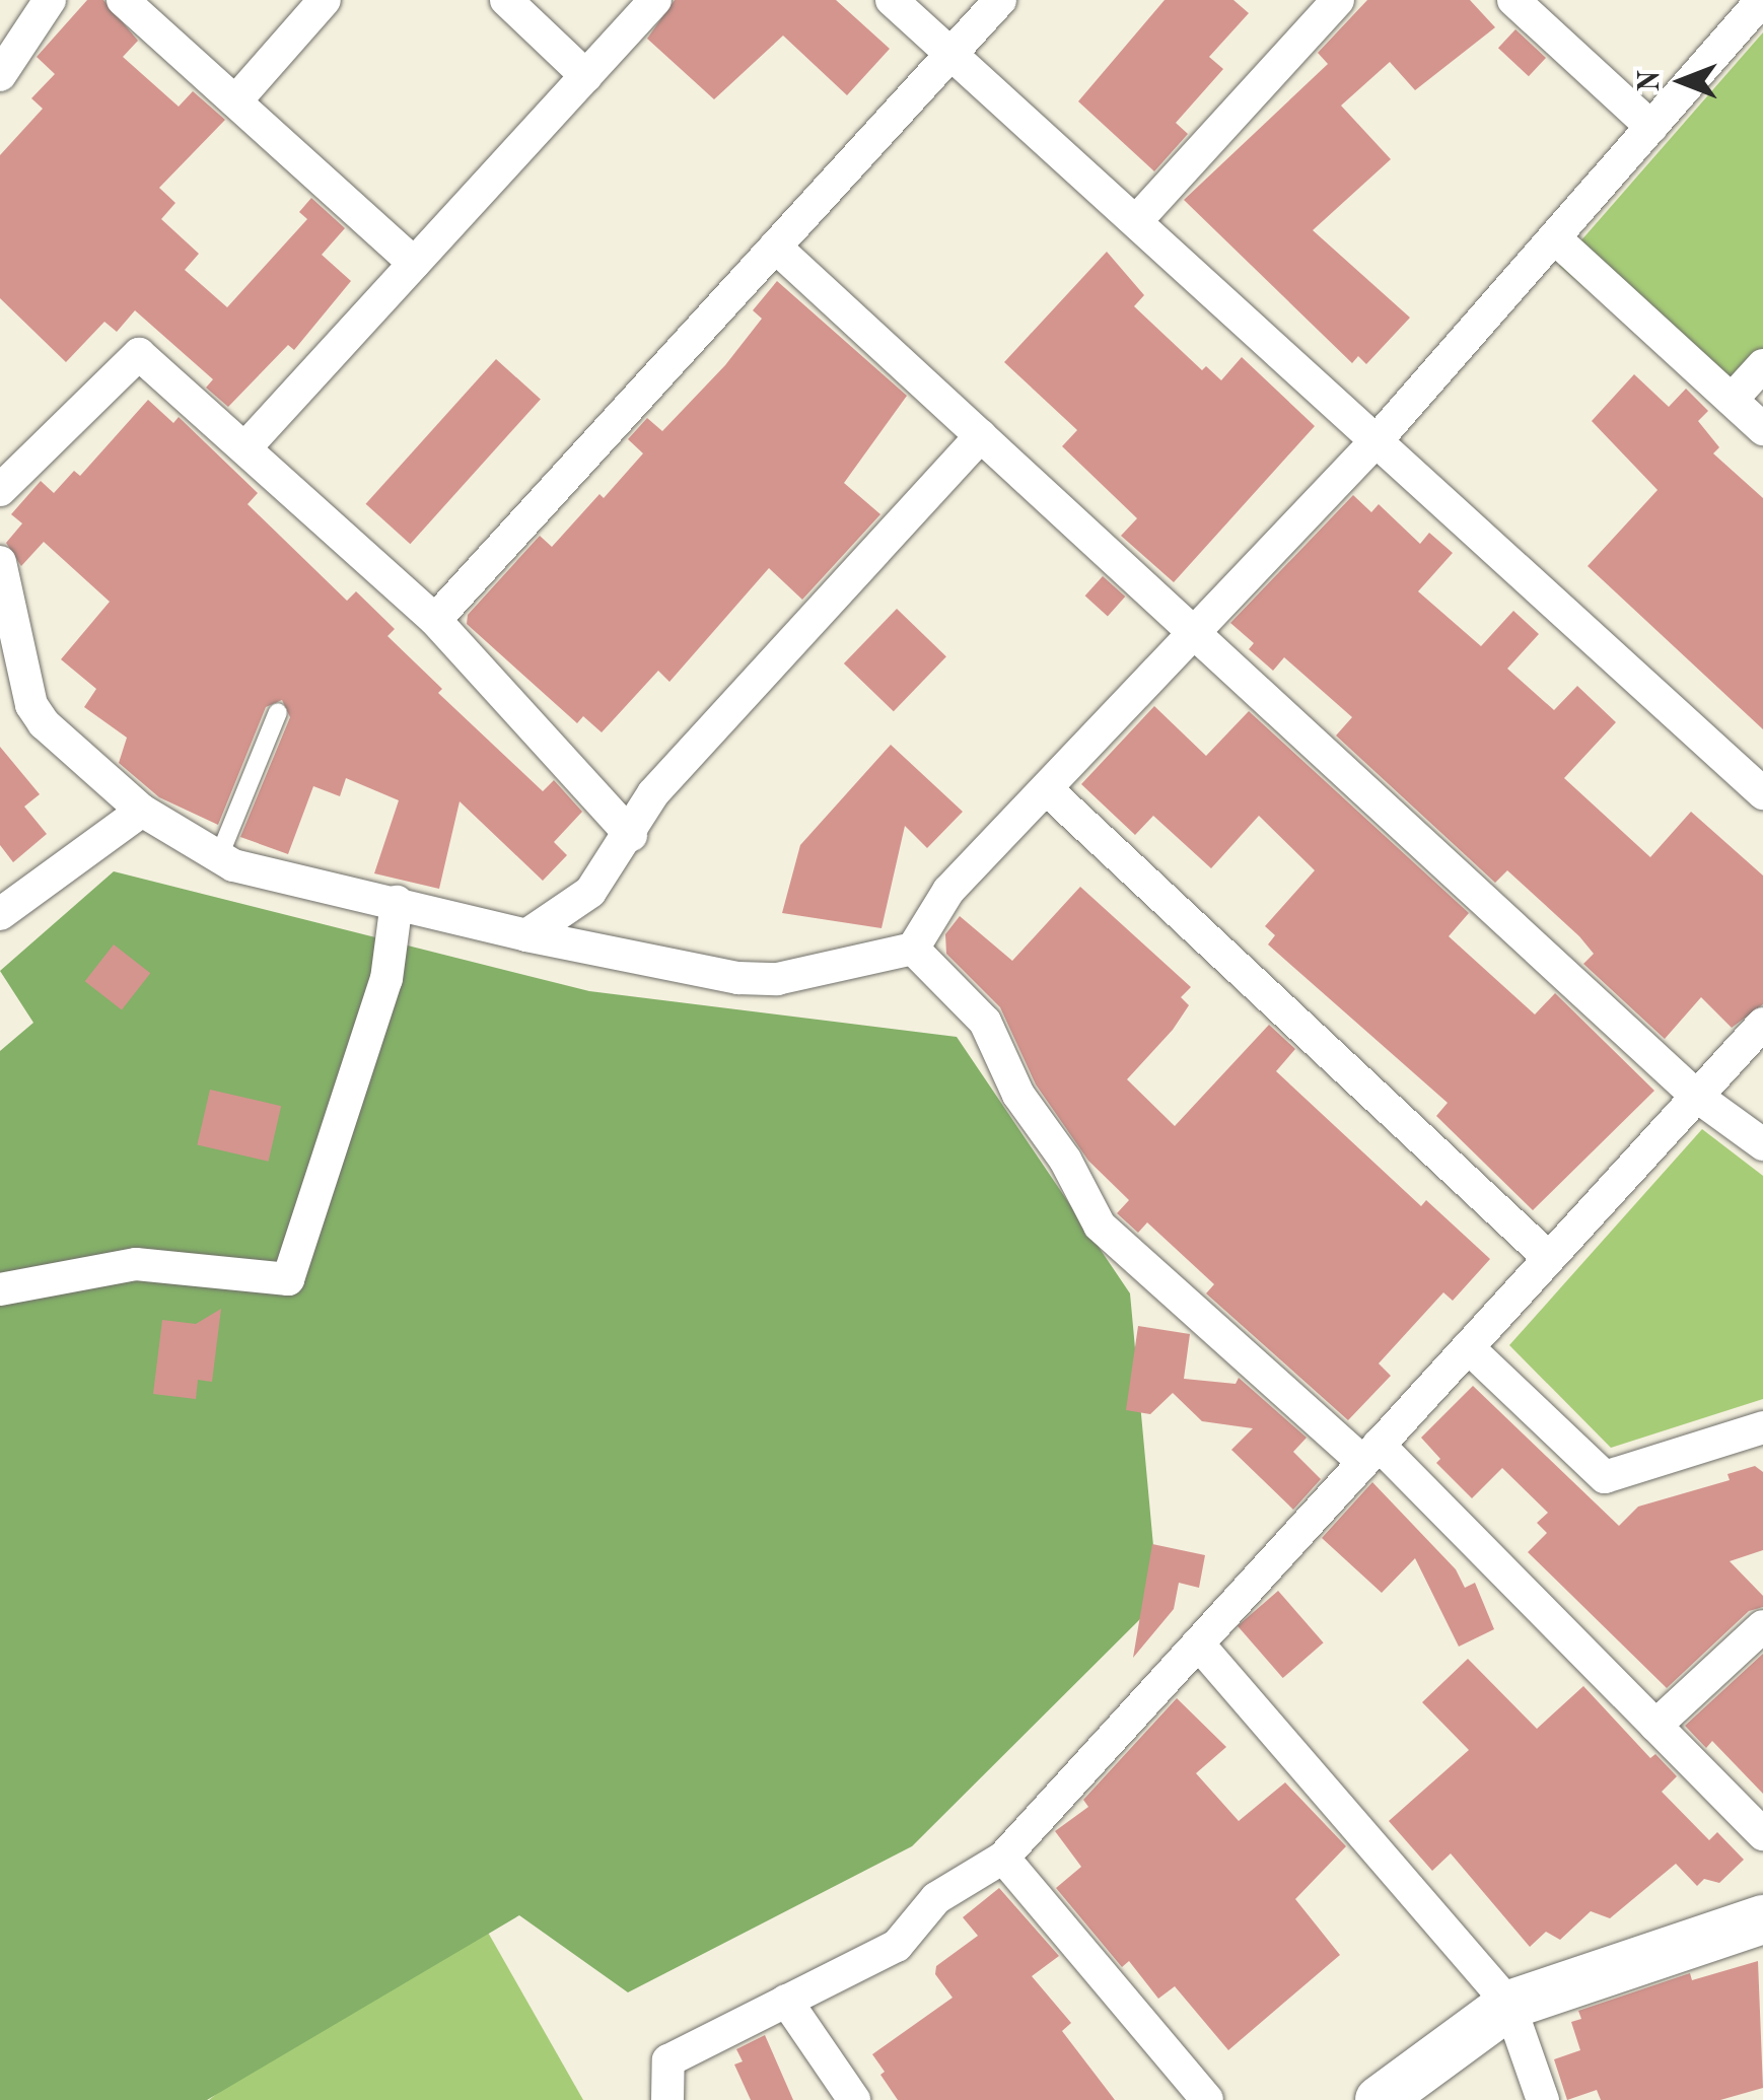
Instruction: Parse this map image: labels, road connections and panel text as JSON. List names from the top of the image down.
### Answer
{
  "north": "left"
}
